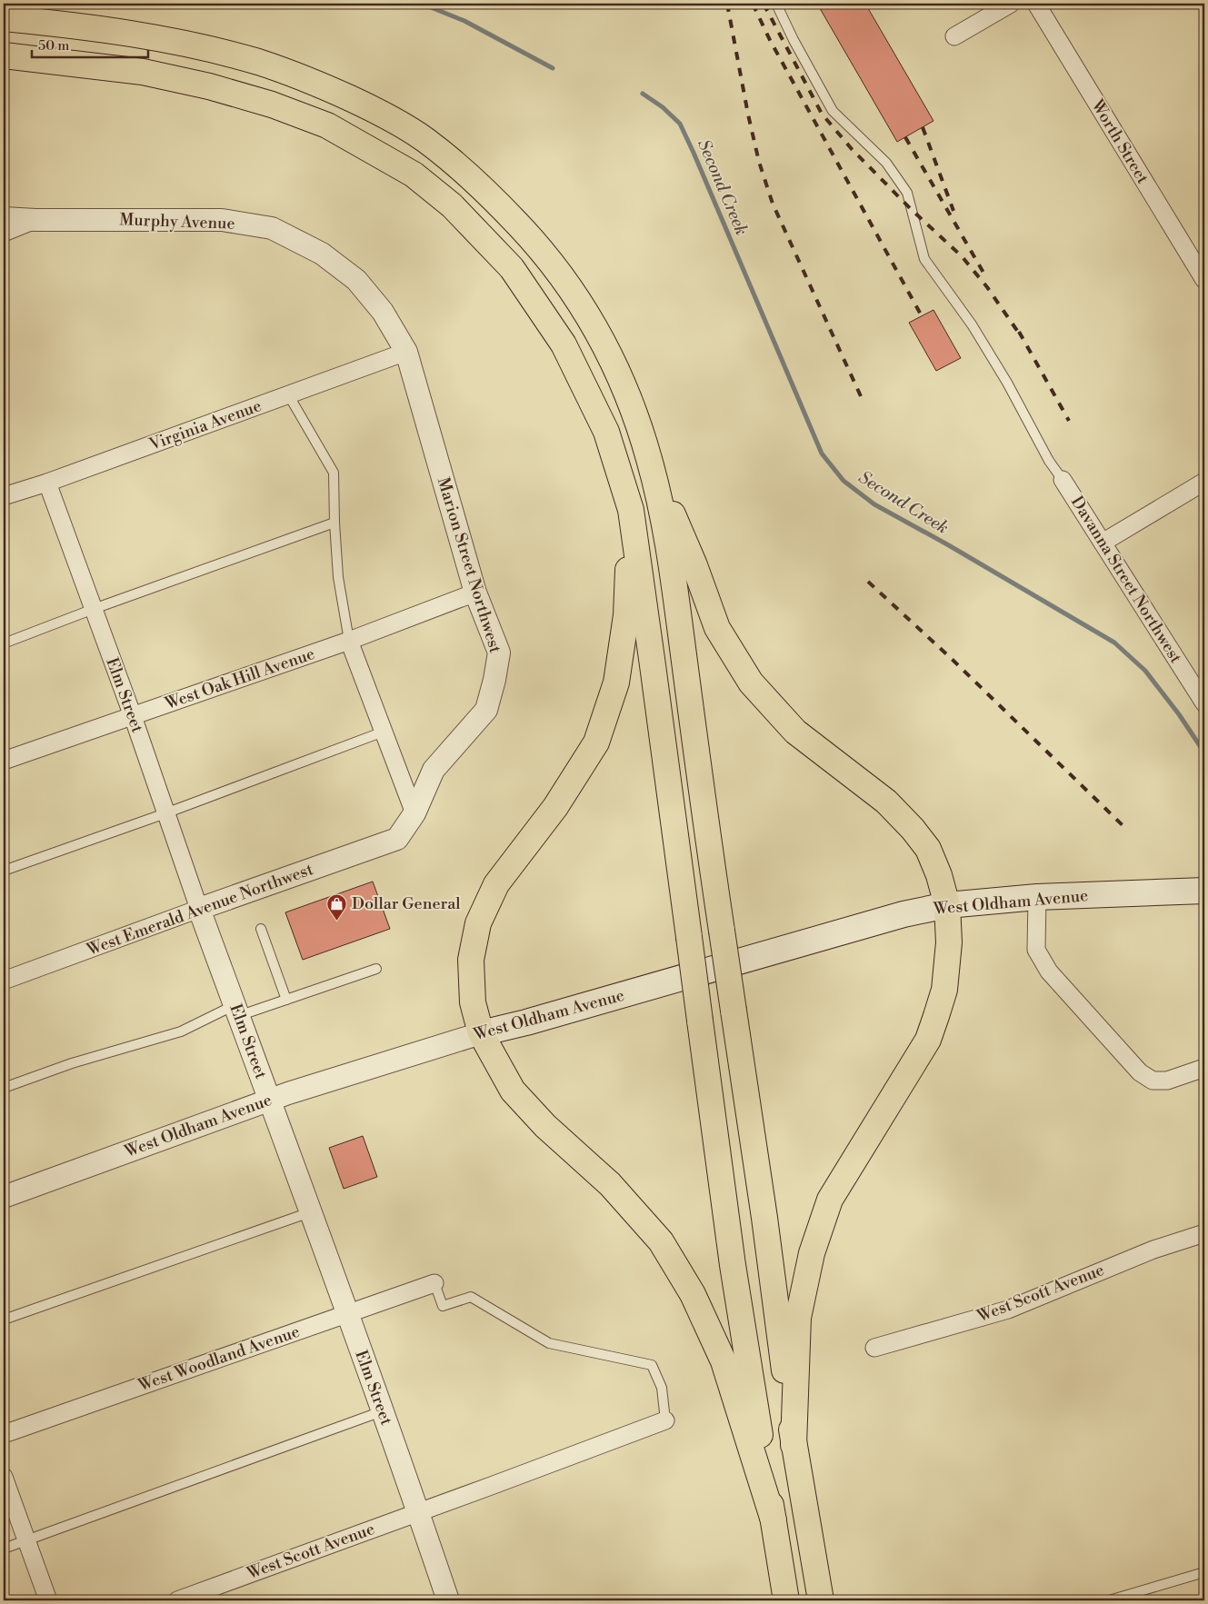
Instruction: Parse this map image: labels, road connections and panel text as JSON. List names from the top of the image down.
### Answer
{
  "streets": {
    "main road": ["West Oldham Avenue"],
    "street": [
      "Worth Street",
      "Murphy Avenue",
      "Virginia Avenue",
      "Marion Street Northwest",
      "Davanna Street Northwest",
      "West Oak Hill Avenue",
      "Elm Street",
      "West Emerald Avenue Northwest",
      "West Scott Avenue",
      "West Woodland Avenue"
    ]
  },
  "crossings": [
    ["Murphy Avenue", "Virginia Avenue"],
    ["Murphy Avenue", "Marion Street Northwest"],
    ["Virginia Avenue", "Marion Street Northwest"],
    ["Virginia Avenue", "Elm Street"],
    ["Marion Street Northwest", "West Oak Hill Avenue"],
    ["Marion Street Northwest", "West Emerald Avenue Northwest"],
    ["West Oak Hill Avenue", "Elm Street"],
    ["Elm Street", "West Oldham Avenue"],
    ["Elm Street", "West Emerald Avenue Northwest"],
    ["Elm Street", "West Scott Avenue"],
    ["Elm Street", "West Woodland Avenue"]
  ],
  "water": ["Second Creek"],
  "places": {
    "shop": ["Dollar General"]
  },
  "scale_bar": "50 m"
}
